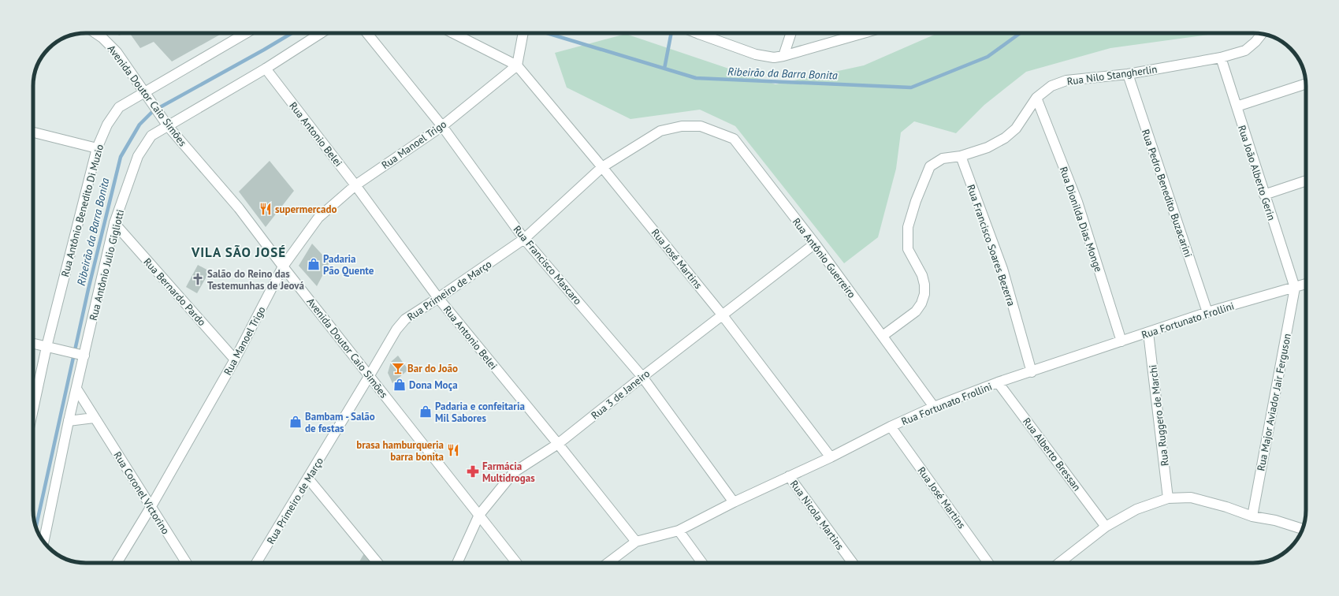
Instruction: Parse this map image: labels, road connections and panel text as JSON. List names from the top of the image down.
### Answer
{
  "streets": {
    "street": [
      "Rua Nilo Stangherlin",
      "Avenida Doutor Caio Simões",
      "Rua Antonio Belei",
      "Rua Manoel Trigo",
      "Rua João Alberto Gerin",
      "Rua Pedro Benedito Buzacarini",
      "Rua Antônio Benedito Di Muzio",
      "Rua Dionilda Dias Monge",
      "Rua Francisco Soares Bezerra",
      "Rua Antônio Guerreiro",
      "Rua José Martins",
      "Rua Antônio Julio Gigliotti",
      "Rua Francisco Mascaro",
      "Rua Primeiro de Março",
      "Rua Bernardo Pardo",
      "Rua Fortunato Frollini",
      "Rua 3 de Janeiro",
      "Rua Major Aviador Jair Ferguson",
      "Rua Ruggero de Marchi",
      "Rua Alberto Bressan",
      "Rua Coronel Victorino",
      "Rua Nicola Martins"
    ]
  },
  "crossings": [
    ["Rua Nilo Stangherlin", "Rua João Alberto Gerin"],
    ["Rua Nilo Stangherlin", "Rua Pedro Benedito Buzacarini"],
    ["Rua Nilo Stangherlin", "Rua Dionilda Dias Monge"],
    ["Rua Nilo Stangherlin", "Rua Francisco Soares Bezerra"],
    ["Rua Nilo Stangherlin", "Rua Antônio Guerreiro"],
    ["Avenida Doutor Caio Simões", "Rua Manoel Trigo"],
    ["Avenida Doutor Caio Simões", "Rua Antônio Benedito Di Muzio"],
    ["Avenida Doutor Caio Simões", "Rua Antônio Julio Gigliotti"],
    ["Avenida Doutor Caio Simões", "Rua Primeiro de Março"],
    ["Avenida Doutor Caio Simões", "Rua 3 de Janeiro"],
    ["Rua Antonio Belei", "Rua Manoel Trigo"],
    ["Rua Antonio Belei", "Rua Antônio Julio Gigliotti"],
    ["Rua Antonio Belei", "Rua Primeiro de Março"],
    ["Rua Antonio Belei", "Rua Fortunato Frollini"],
    ["Rua Antonio Belei", "Rua 3 de Janeiro"],
    ["Rua Manoel Trigo", "Rua José Martins"],
    ["Rua Manoel Trigo", "Rua Francisco Mascaro"],
    ["Rua Manoel Trigo", "Rua Bernardo Pardo"],
    ["Rua Manoel Trigo", "Rua Coronel Victorino"],
    ["Rua João Alberto Gerin", "Rua Fortunato Frollini"],
    ["Rua João Alberto Gerin", "Rua Major Aviador Jair Ferguson"],
    ["Rua Pedro Benedito Buzacarini", "Rua Fortunato Frollini"],
    ["Rua Dionilda Dias Monge", "Rua Fortunato Frollini"],
    ["Rua Francisco Soares Bezerra", "Rua Fortunato Frollini"],
    ["Rua Antônio Guerreiro", "Rua Primeiro de Março"],
    ["Rua Antônio Guerreiro", "Rua Fortunato Frollini"],
    ["Rua Antônio Guerreiro", "Rua 3 de Janeiro"],
    ["Rua José Martins", "Rua Primeiro de Março"],
    ["Rua José Martins", "Rua Fortunato Frollini"],
    ["Rua José Martins", "Rua 3 de Janeiro"],
    ["Rua Antônio Julio Gigliotti", "Rua Bernardo Pardo"],
    ["Rua Antônio Julio Gigliotti", "Rua Coronel Victorino"],
    ["Rua Francisco Mascaro", "Rua Primeiro de Março"],
    ["Rua Francisco Mascaro", "Rua Fortunato Frollini"],
    ["Rua Francisco Mascaro", "Rua 3 de Janeiro"],
    ["Rua Fortunato Frollini", "Rua Major Aviador Jair Ferguson"],
    ["Rua Fortunato Frollini", "Rua Ruggero de Marchi"],
    ["Rua Fortunato Frollini", "Rua Alberto Bressan"],
    ["Rua Fortunato Frollini", "Rua Nicola Martins"]
  ],
  "districts": ["VILA SÃO JOSÉ"],
  "water": ["Ribeirão da Barra Bonita"],
  "places": {
    "restaurant": ["supermercado", "brasa hamburqueria barra bonita"],
    "shop": [
      "Padaria Pão Quente",
      "Dona Moça",
      "Padaria e confeitaria Mil Sabores",
      "Bambam - Salão de festas"
    ],
    "church": ["Salão do Reino das Testemunhas de Jeová"],
    "bar": ["Bar do João"],
    "pharmacy": ["Farmácia Multidrogas"]
  }
}
